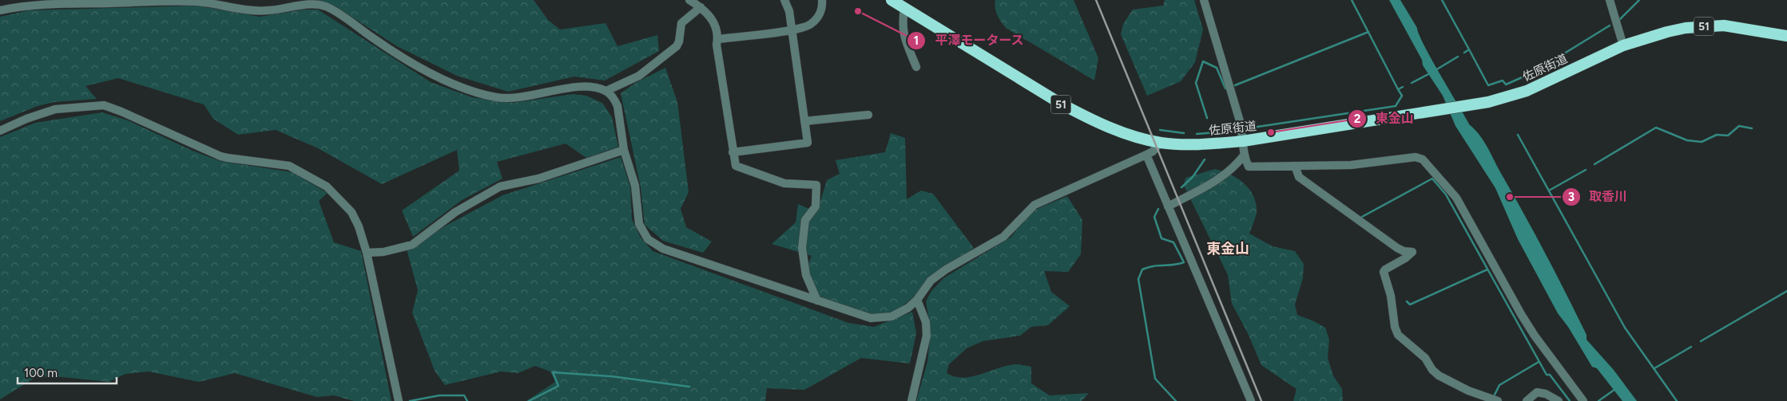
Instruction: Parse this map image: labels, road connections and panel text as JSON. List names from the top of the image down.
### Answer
{
  "streets": {
    "highway": ["51", "佐原街道"]
  },
  "districts": ["東金山"],
  "places": ["平澤モータース", "東金山", "取香川"],
  "scale_bar": "100 m"
}
